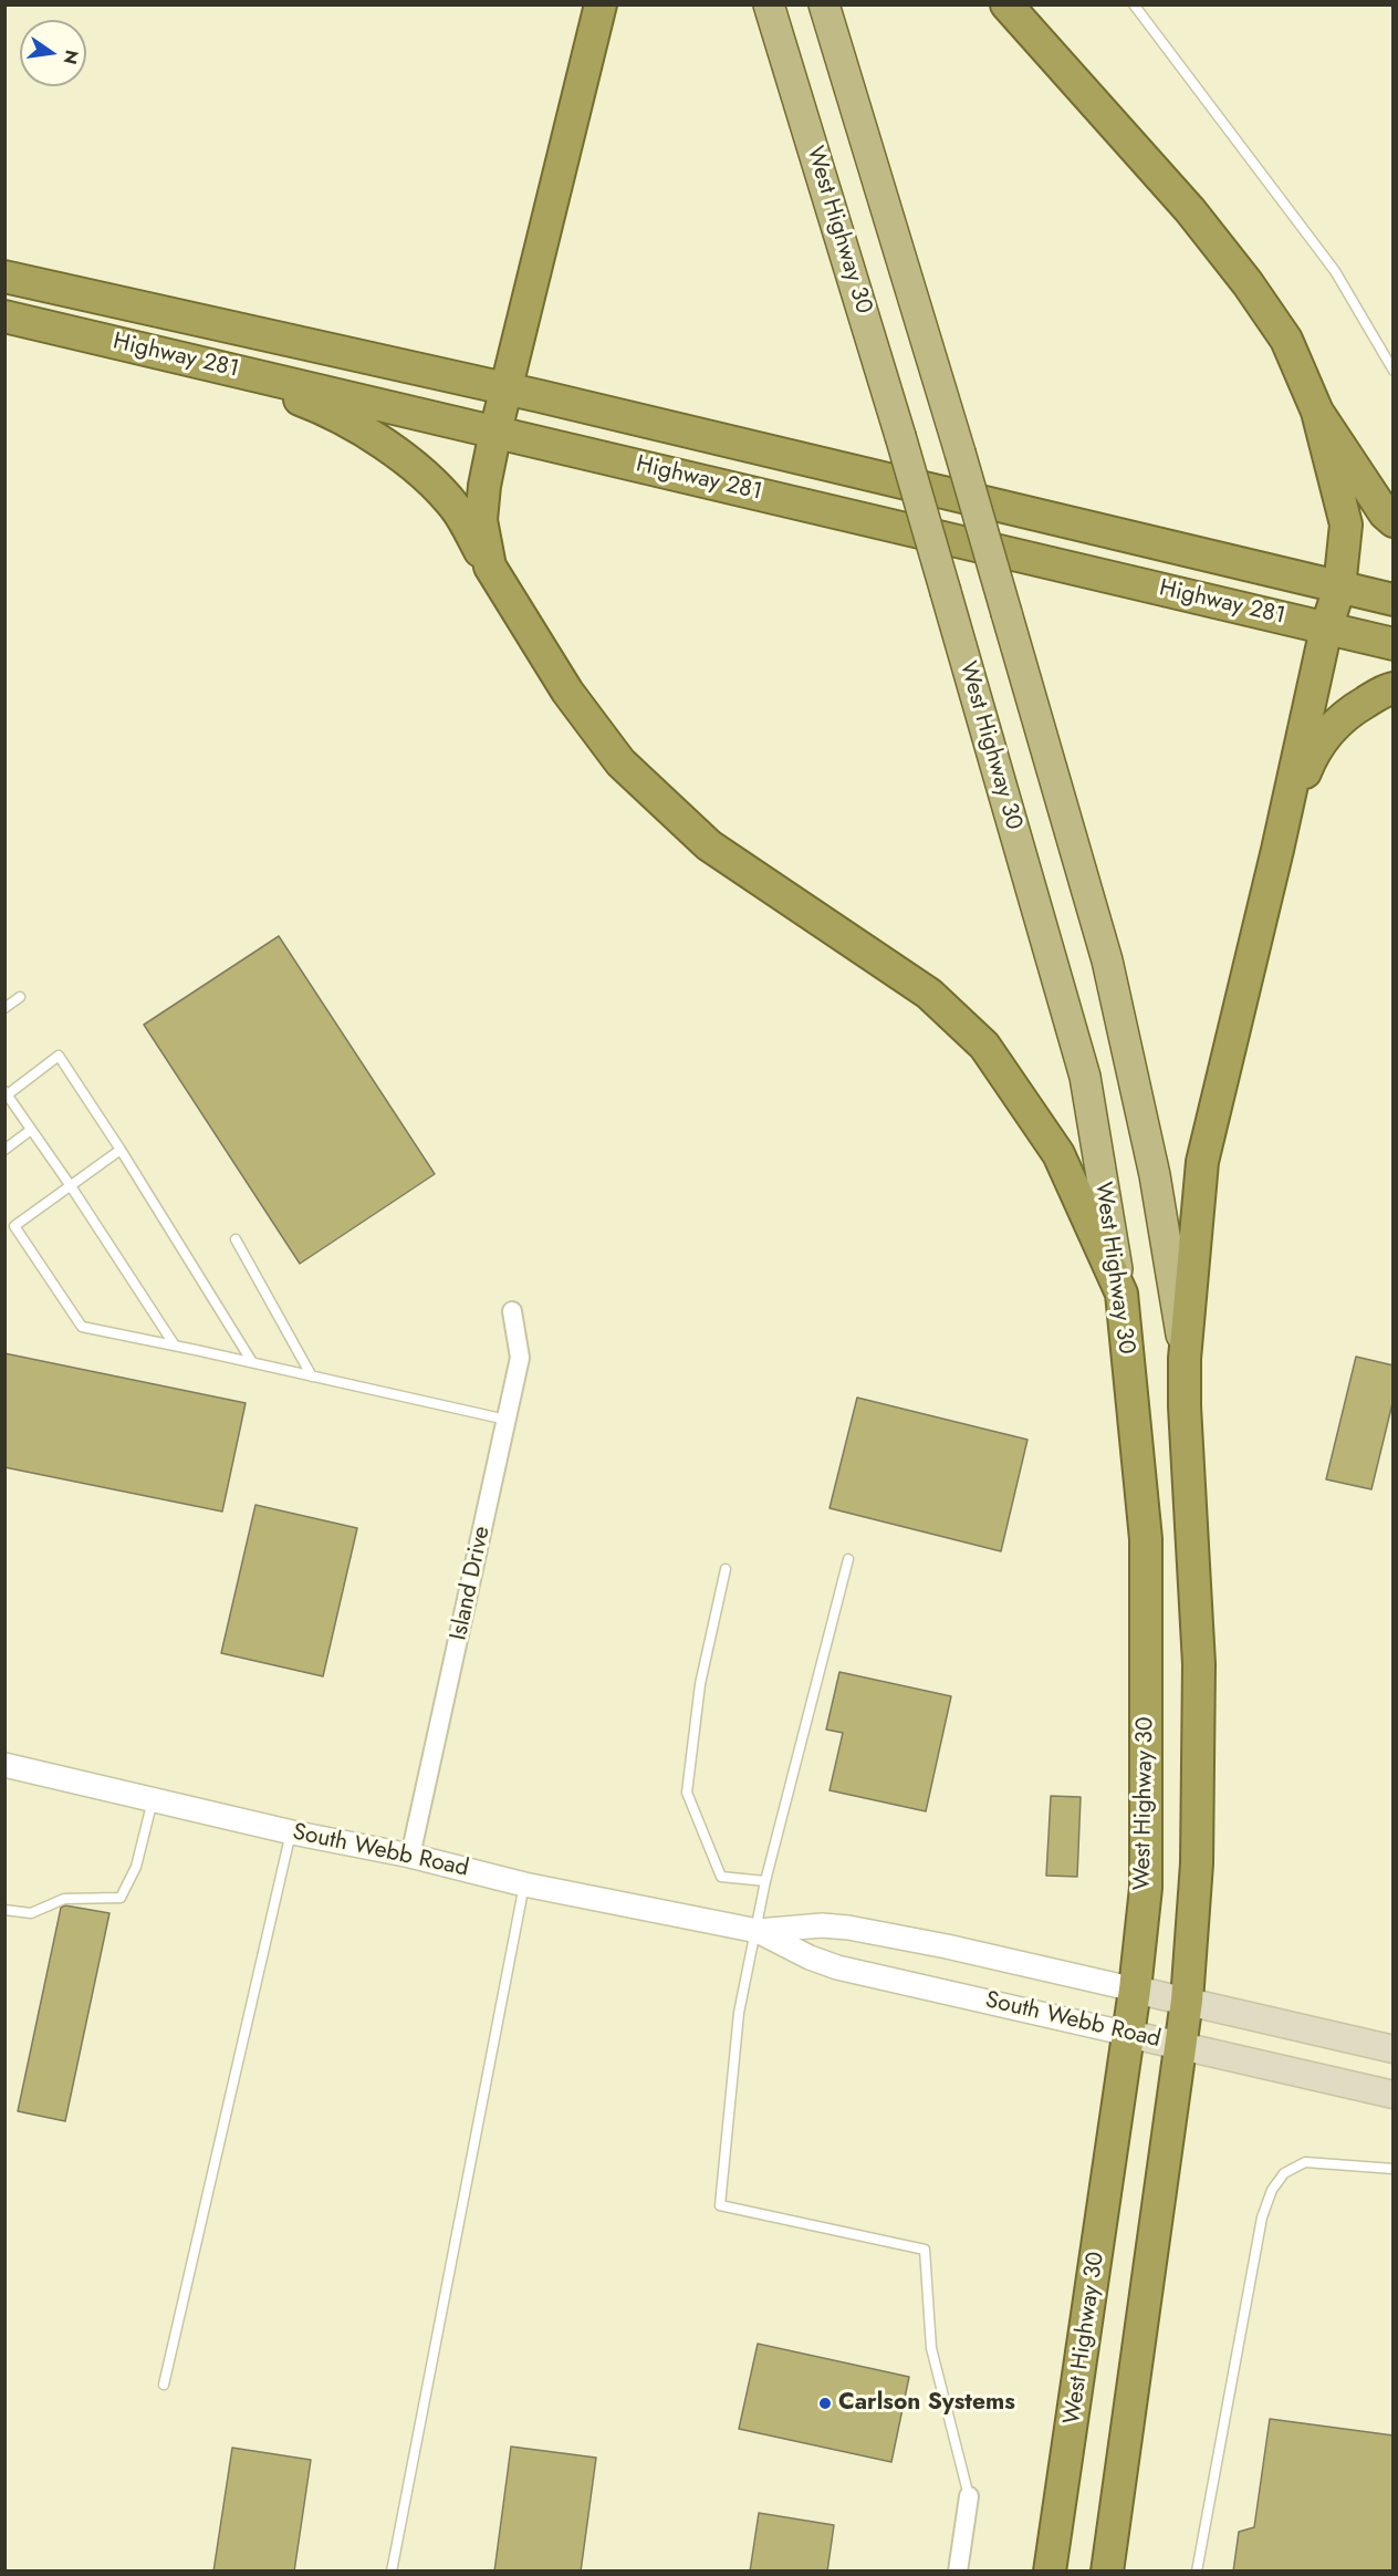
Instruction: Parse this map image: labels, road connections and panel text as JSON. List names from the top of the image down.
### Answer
{
  "streets": {
    "highway": ["West Highway 30", "Highway 281"],
    "main road": ["South Webb Road"],
    "street": ["Island Drive"]
  },
  "crossings": [
    ["West Highway 30", "South Webb Road"],
    ["Island Drive", "South Webb Road"]
  ],
  "places": ["Carlson Systems"],
  "north": "right"
}
